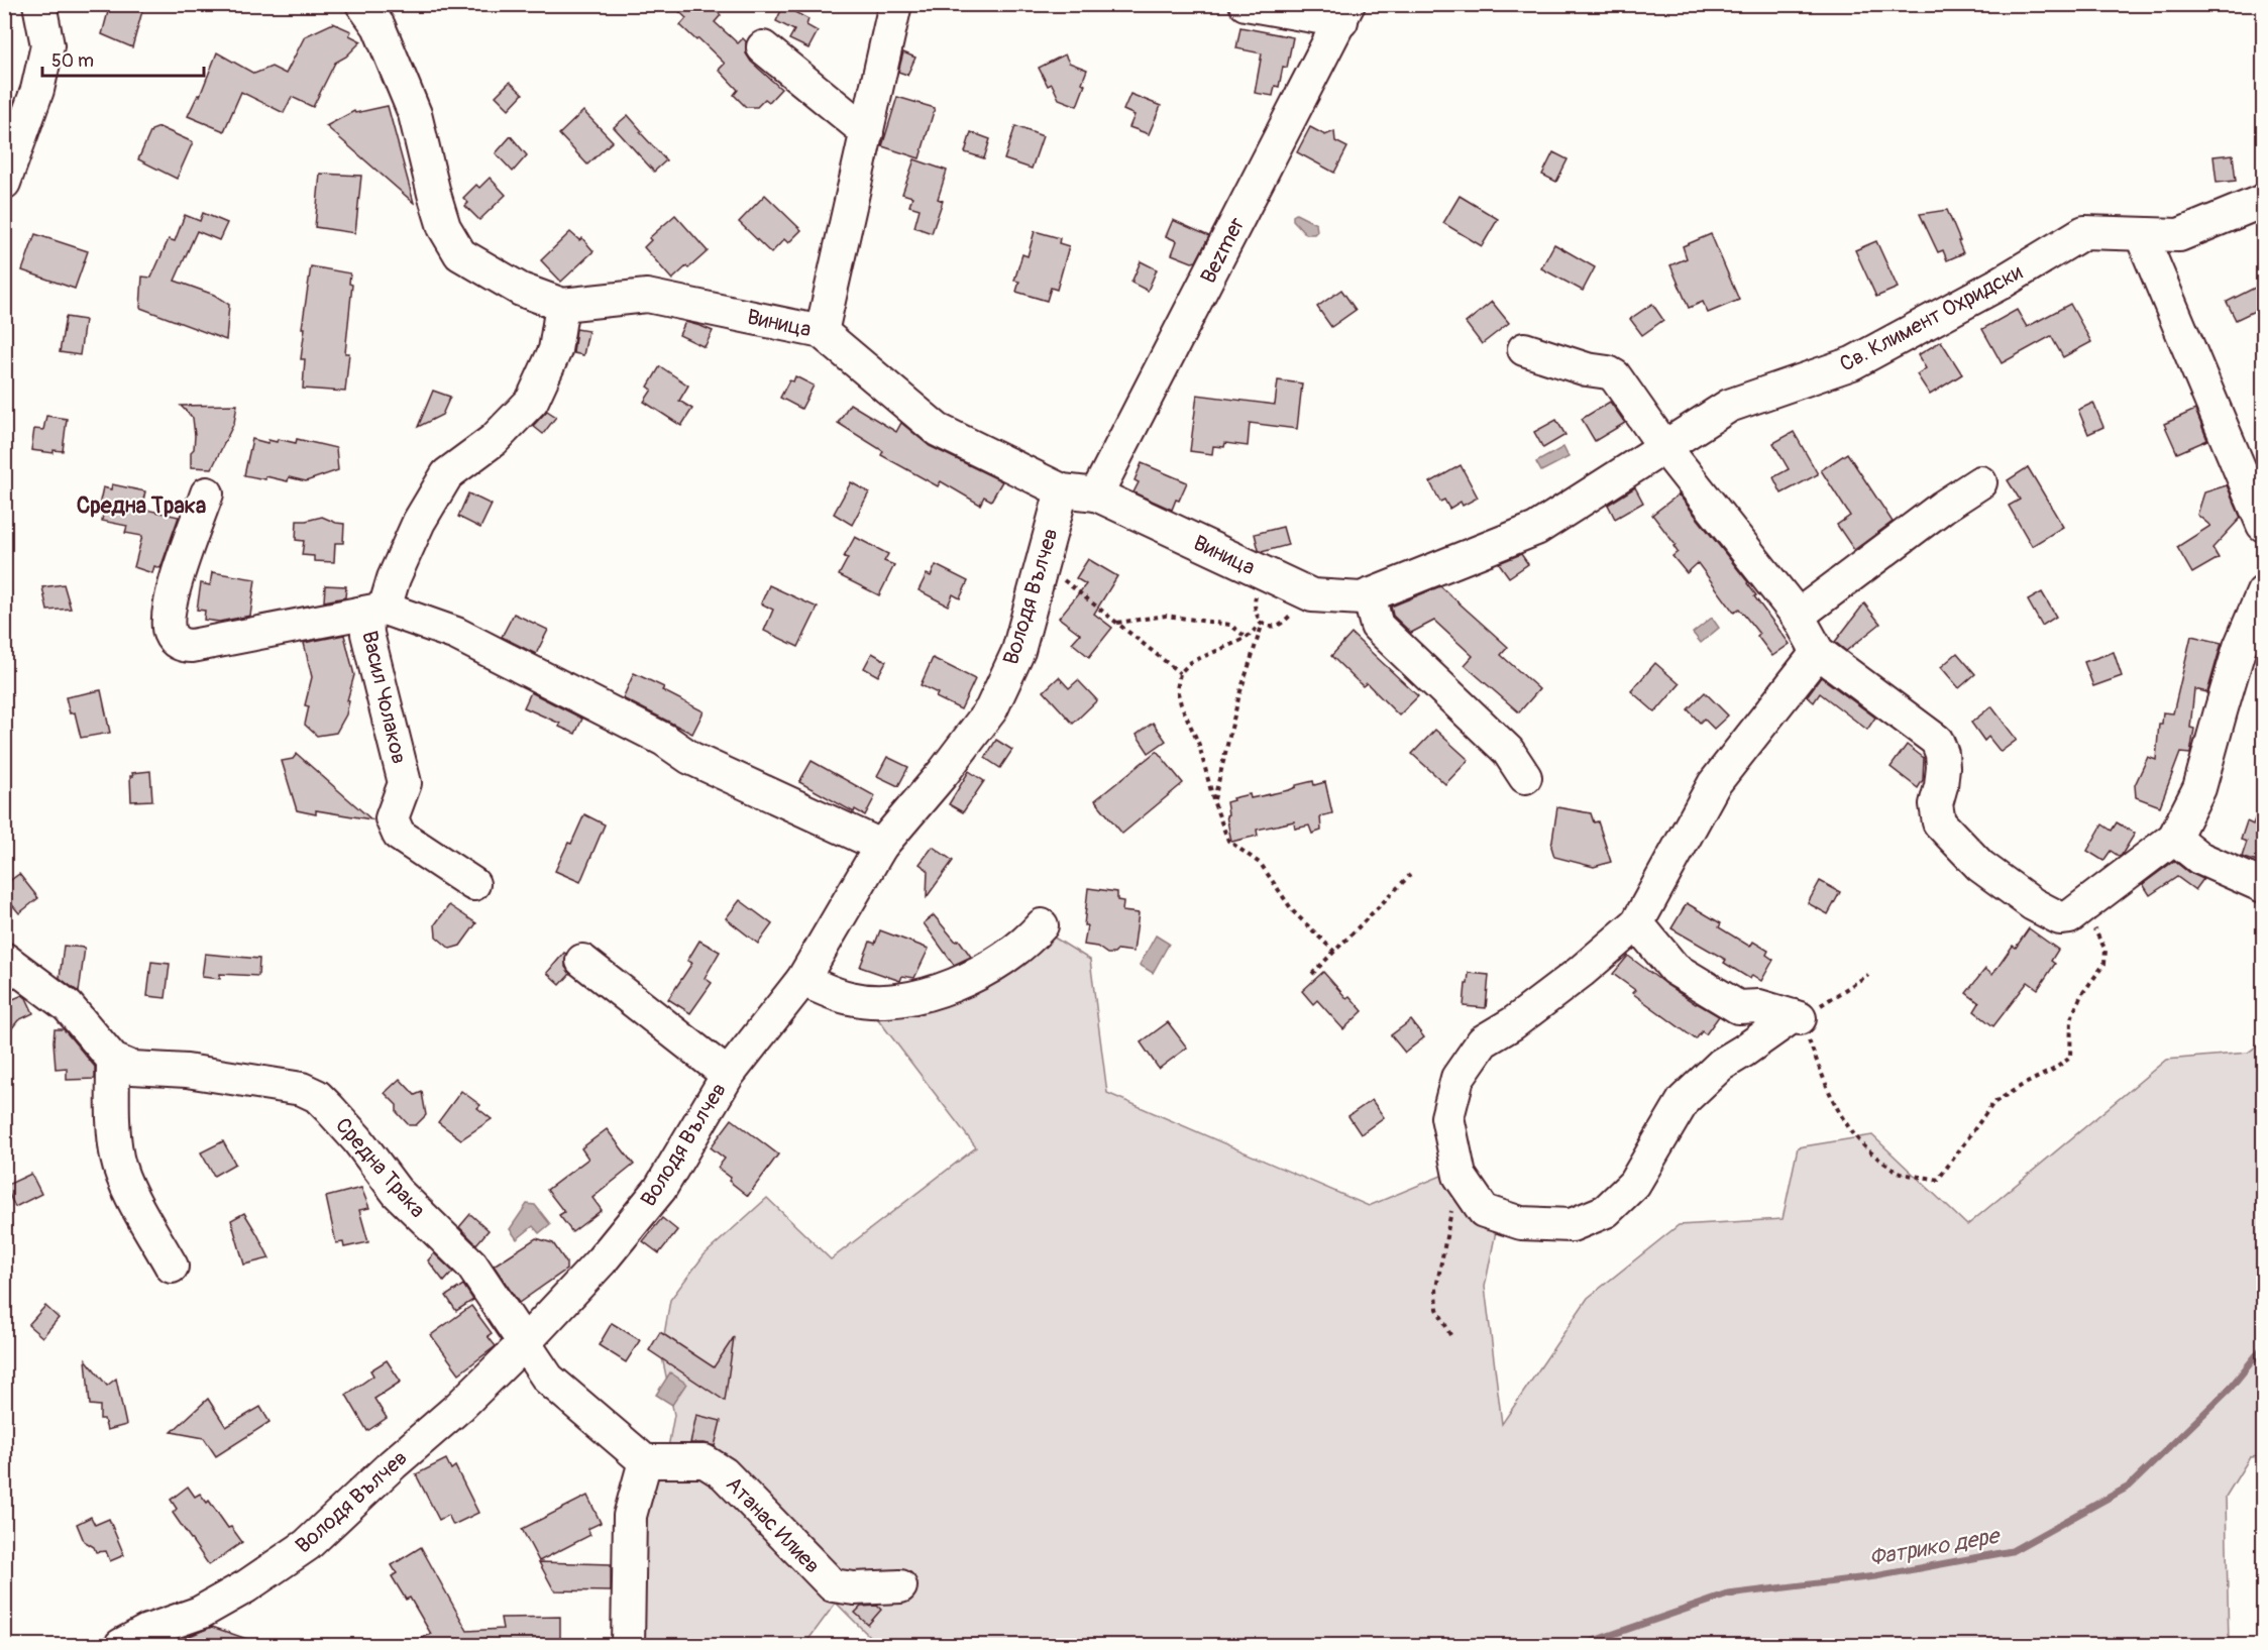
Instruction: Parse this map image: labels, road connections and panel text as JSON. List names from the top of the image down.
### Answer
{
  "streets": {
    "street": [
      "Bezmer",
      "Св. Климент Охридски",
      "Виница",
      "Володя Вълчев",
      "Васил Чолаков",
      "Средна Трака",
      "Атанас Илиев"
    ]
  },
  "crossings": [
    ["Bezmer", "Виница"],
    ["Св. Климент Охридски", "Виница"],
    ["Виница", "Володя Вълчев"],
    ["Виница", "Васил Чолаков"],
    ["Володя Вълчев", "Средна Трака"],
    ["Средна Трака", "Атанас Илиев"]
  ],
  "districts": ["Средна Трака"],
  "water": ["Фатрико дере"],
  "scale_bar": "50 m"
}
